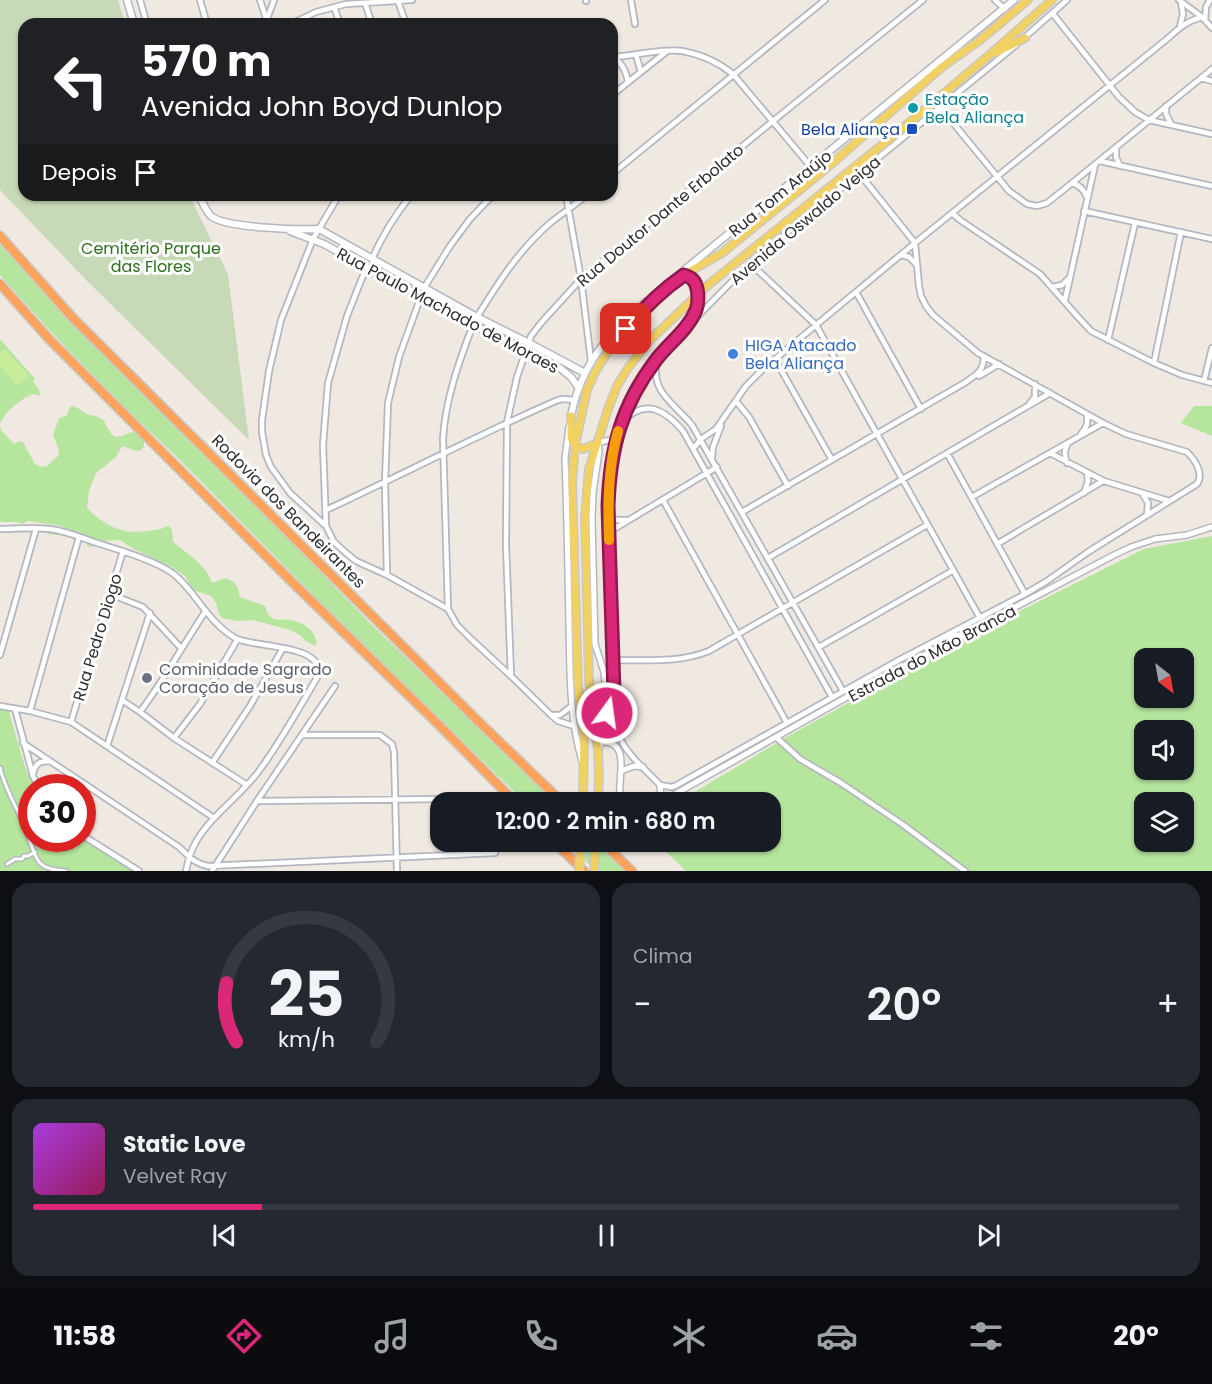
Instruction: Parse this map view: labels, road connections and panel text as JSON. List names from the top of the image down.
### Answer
{
  "streets": {
    "highway": ["Rodovia dos Bandeirantes"],
    "main road": ["Rua Tom Araújo", "Rua Paulo Machado de Moraes"],
    "street": [
      "Rua Doutor Dante Erbolato",
      "Avenida Oswaldo Veiga",
      "Rua Pedro Diogo",
      "Estrada do Mão Branca"
    ]
  },
  "crossings": [
    ["Rua Doutor Dante Erbolato", "Rua Paulo Machado de Moraes"]
  ],
  "parks": ["Cemitério Parque das Flores"],
  "places": {
    "other": ["Estação Bela Aliança", "HIGA Atacado Bela Aliança", "Cominidade Sagrado Coração de Jesus"],
    "transit": ["Bela Aliança"]
  },
  "north": "bottom right",
  "page": {
    "turn": ["570 m", "Avenida John Boyd Dunlop"],
    "then": "Depois",
    "limit": "30",
    "trip": "12:00 · 2 min · 680 m",
    "tile": "Clima",
    "heat": ["−", "20°", "+"],
    "song": ["Static Love", "Velvet Ray"],
    "tabs": ["11:58", "20°"],
    "gauge": ["25", "km/h"]
  }
}
